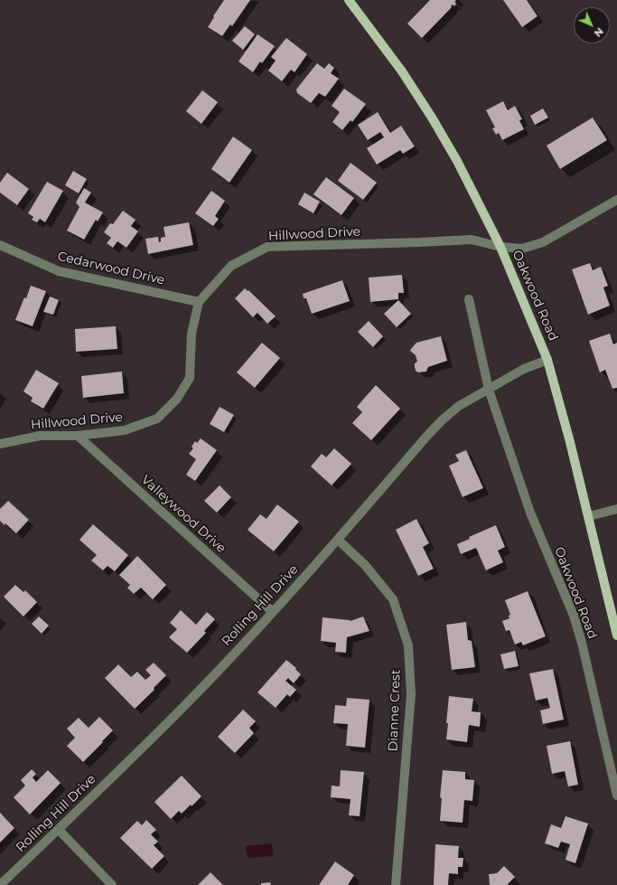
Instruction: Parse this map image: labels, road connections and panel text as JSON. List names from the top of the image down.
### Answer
{
  "streets": {
    "main road": ["Oakwood Road"],
    "street": [
      "Hillwood Drive",
      "Cedarwood Drive",
      "Valleywood Drive",
      "Rolling Hill Drive",
      "Dianne Crest"
    ]
  },
  "crossings": [
    ["Hillwood Drive", "Cedarwood Drive"],
    ["Hillwood Drive", "Oakwood Road"],
    ["Hillwood Drive", "Valleywood Drive"],
    ["Oakwood Road", "Rolling Hill Drive"],
    ["Valleywood Drive", "Rolling Hill Drive"],
    ["Rolling Hill Drive", "Dianne Crest"]
  ],
  "north": "bottom right"
}
